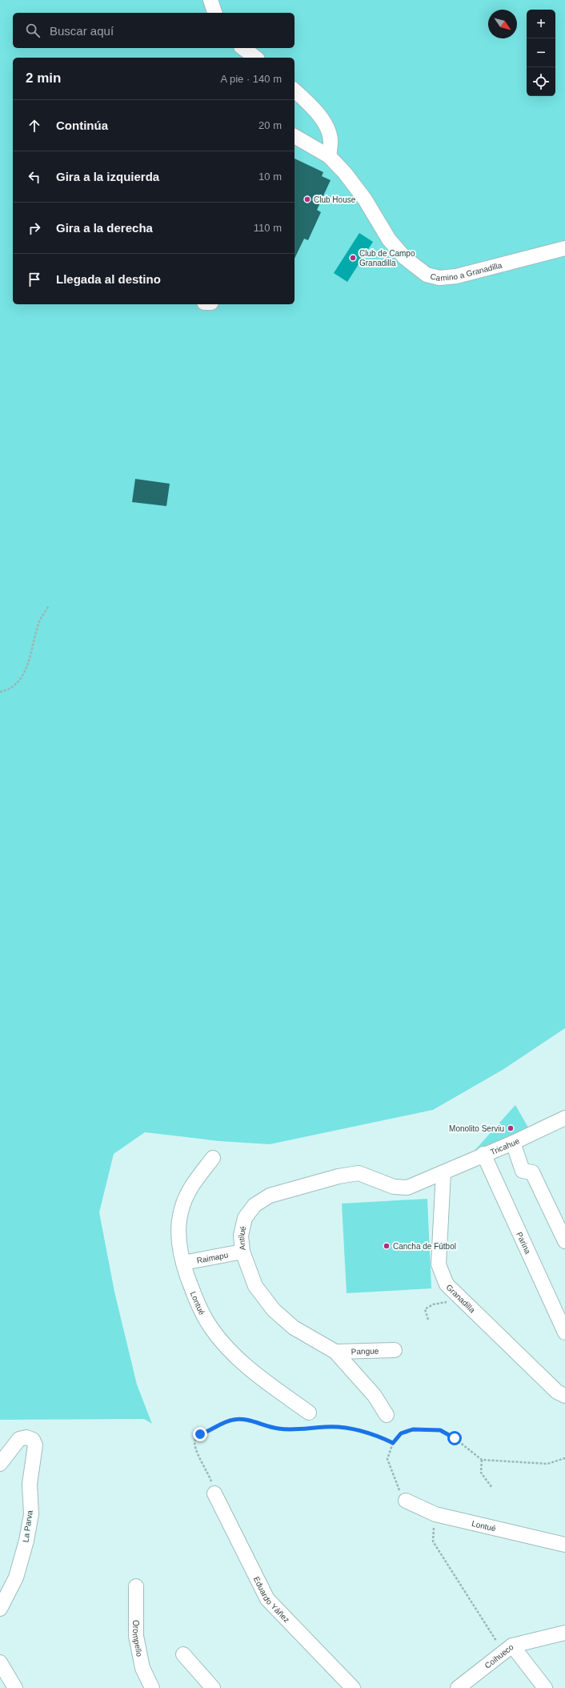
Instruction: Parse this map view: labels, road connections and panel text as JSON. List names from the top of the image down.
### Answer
{
  "streets": {
    "street": [
      "Camino a Granadilla",
      "Tricahue",
      "Antilué",
      "Parina",
      "Raimapu",
      "Granadilla",
      "Lontué",
      "Pangue",
      "La Parva",
      "Eduardo Yáñez",
      "Orompello",
      "Coihueco"
    ]
  },
  "crossings": [
    ["Tricahue", "Antilué"],
    ["Tricahue", "Parina"],
    ["Tricahue", "Granadilla"],
    ["Antilué", "Raimapu"],
    ["Antilué", "Granadilla"],
    ["Antilué", "Pangue"],
    ["Raimapu", "Lontué"]
  ],
  "places": [
    "Club House",
    "Club de Campo Granadilla",
    "Monolito Serviu",
    "Cancha de Fútbol"
  ],
  "north": "bottom right",
  "page": {
    "map_buttons": ["+", "−"],
    "search": "Buscar aquí",
    "heading": ["2 min", "A pie · 140 m"],
    "list": [
      ["Continúa", "20 m"],
      ["Gira a la izquierda", "10 m"],
      ["Gira a la derecha", "110 m"],
      "Llegada al destino"
    ]
  }
}
